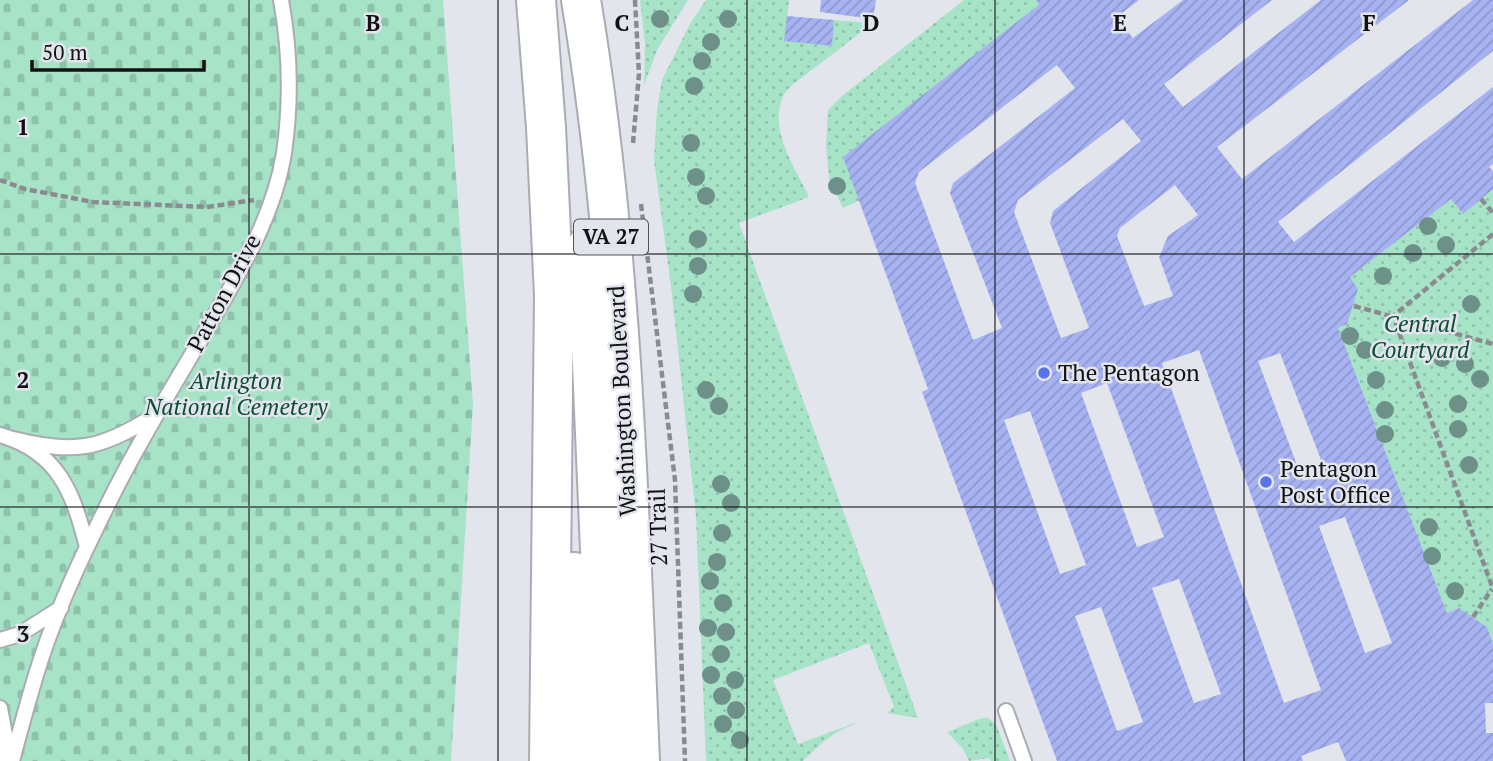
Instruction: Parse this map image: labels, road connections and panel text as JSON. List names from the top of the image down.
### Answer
{
  "streets": {
    "highway": ["VA 27", "Washington Boulevard"],
    "lane": ["Patton Drive"],
    "path": ["27 Trail"]
  },
  "parks": ["Central Courtyard", "Arlington National Cemetery"],
  "places": ["The Pentagon", "Pentagon Post Office"],
  "scale_bar": "50 m",
  "grid": {
    "columns": [
      "B",
      "C",
      "D",
      "E",
      "F"
    ],
    "rows": ["1", "2", "3"]
  }
}
